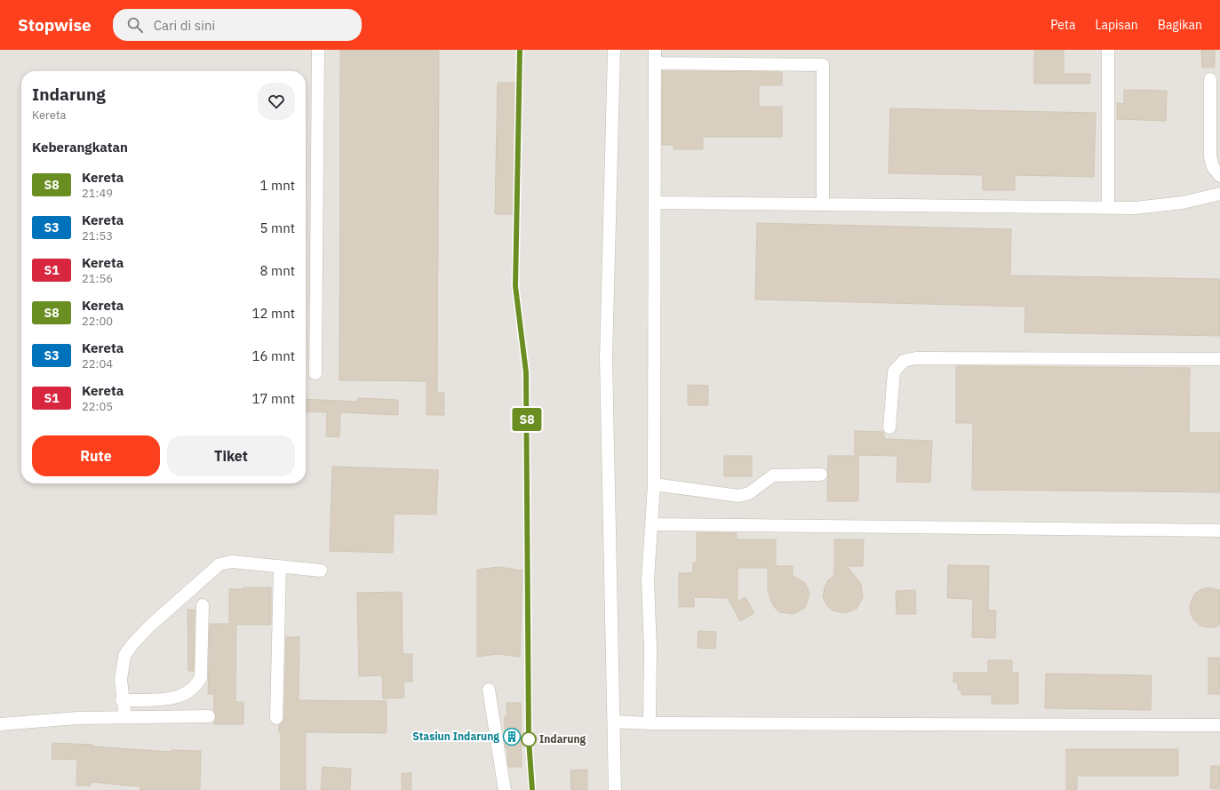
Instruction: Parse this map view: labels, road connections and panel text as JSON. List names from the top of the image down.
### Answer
{
  "places": {
    "building": ["Stasiun Indarung"],
    "other": ["Indarung"]
  },
  "page": {
    "header": "Stopwise",
    "search": "Cari di sini",
    "nav": ["Peta", "Lapisan", "Bagikan"],
    "on_map": "S8",
    "heading": [
      ["Indarung", "Kereta"],
      "Keberangkatan"
    ],
    "list": [
      {
        "mark": "S8",
        "name": "Kereta",
        "note": "21:49",
        "value": "1 mnt"
      },
      {
        "mark": "S3",
        "name": "Kereta",
        "note": "21:53",
        "value": "5 mnt"
      },
      {
        "mark": "S1",
        "name": "Kereta",
        "note": "21:56",
        "value": "8 mnt"
      },
      {
        "mark": "S8",
        "name": "Kereta",
        "note": "22:00",
        "value": "12 mnt"
      },
      {
        "mark": "S3",
        "name": "Kereta",
        "note": "22:04",
        "value": "16 mnt"
      },
      {
        "mark": "S1",
        "name": "Kereta",
        "note": "22:05",
        "value": "17 mnt"
      }
    ],
    "buttons": ["Rute", "Tiket"]
  }
}
